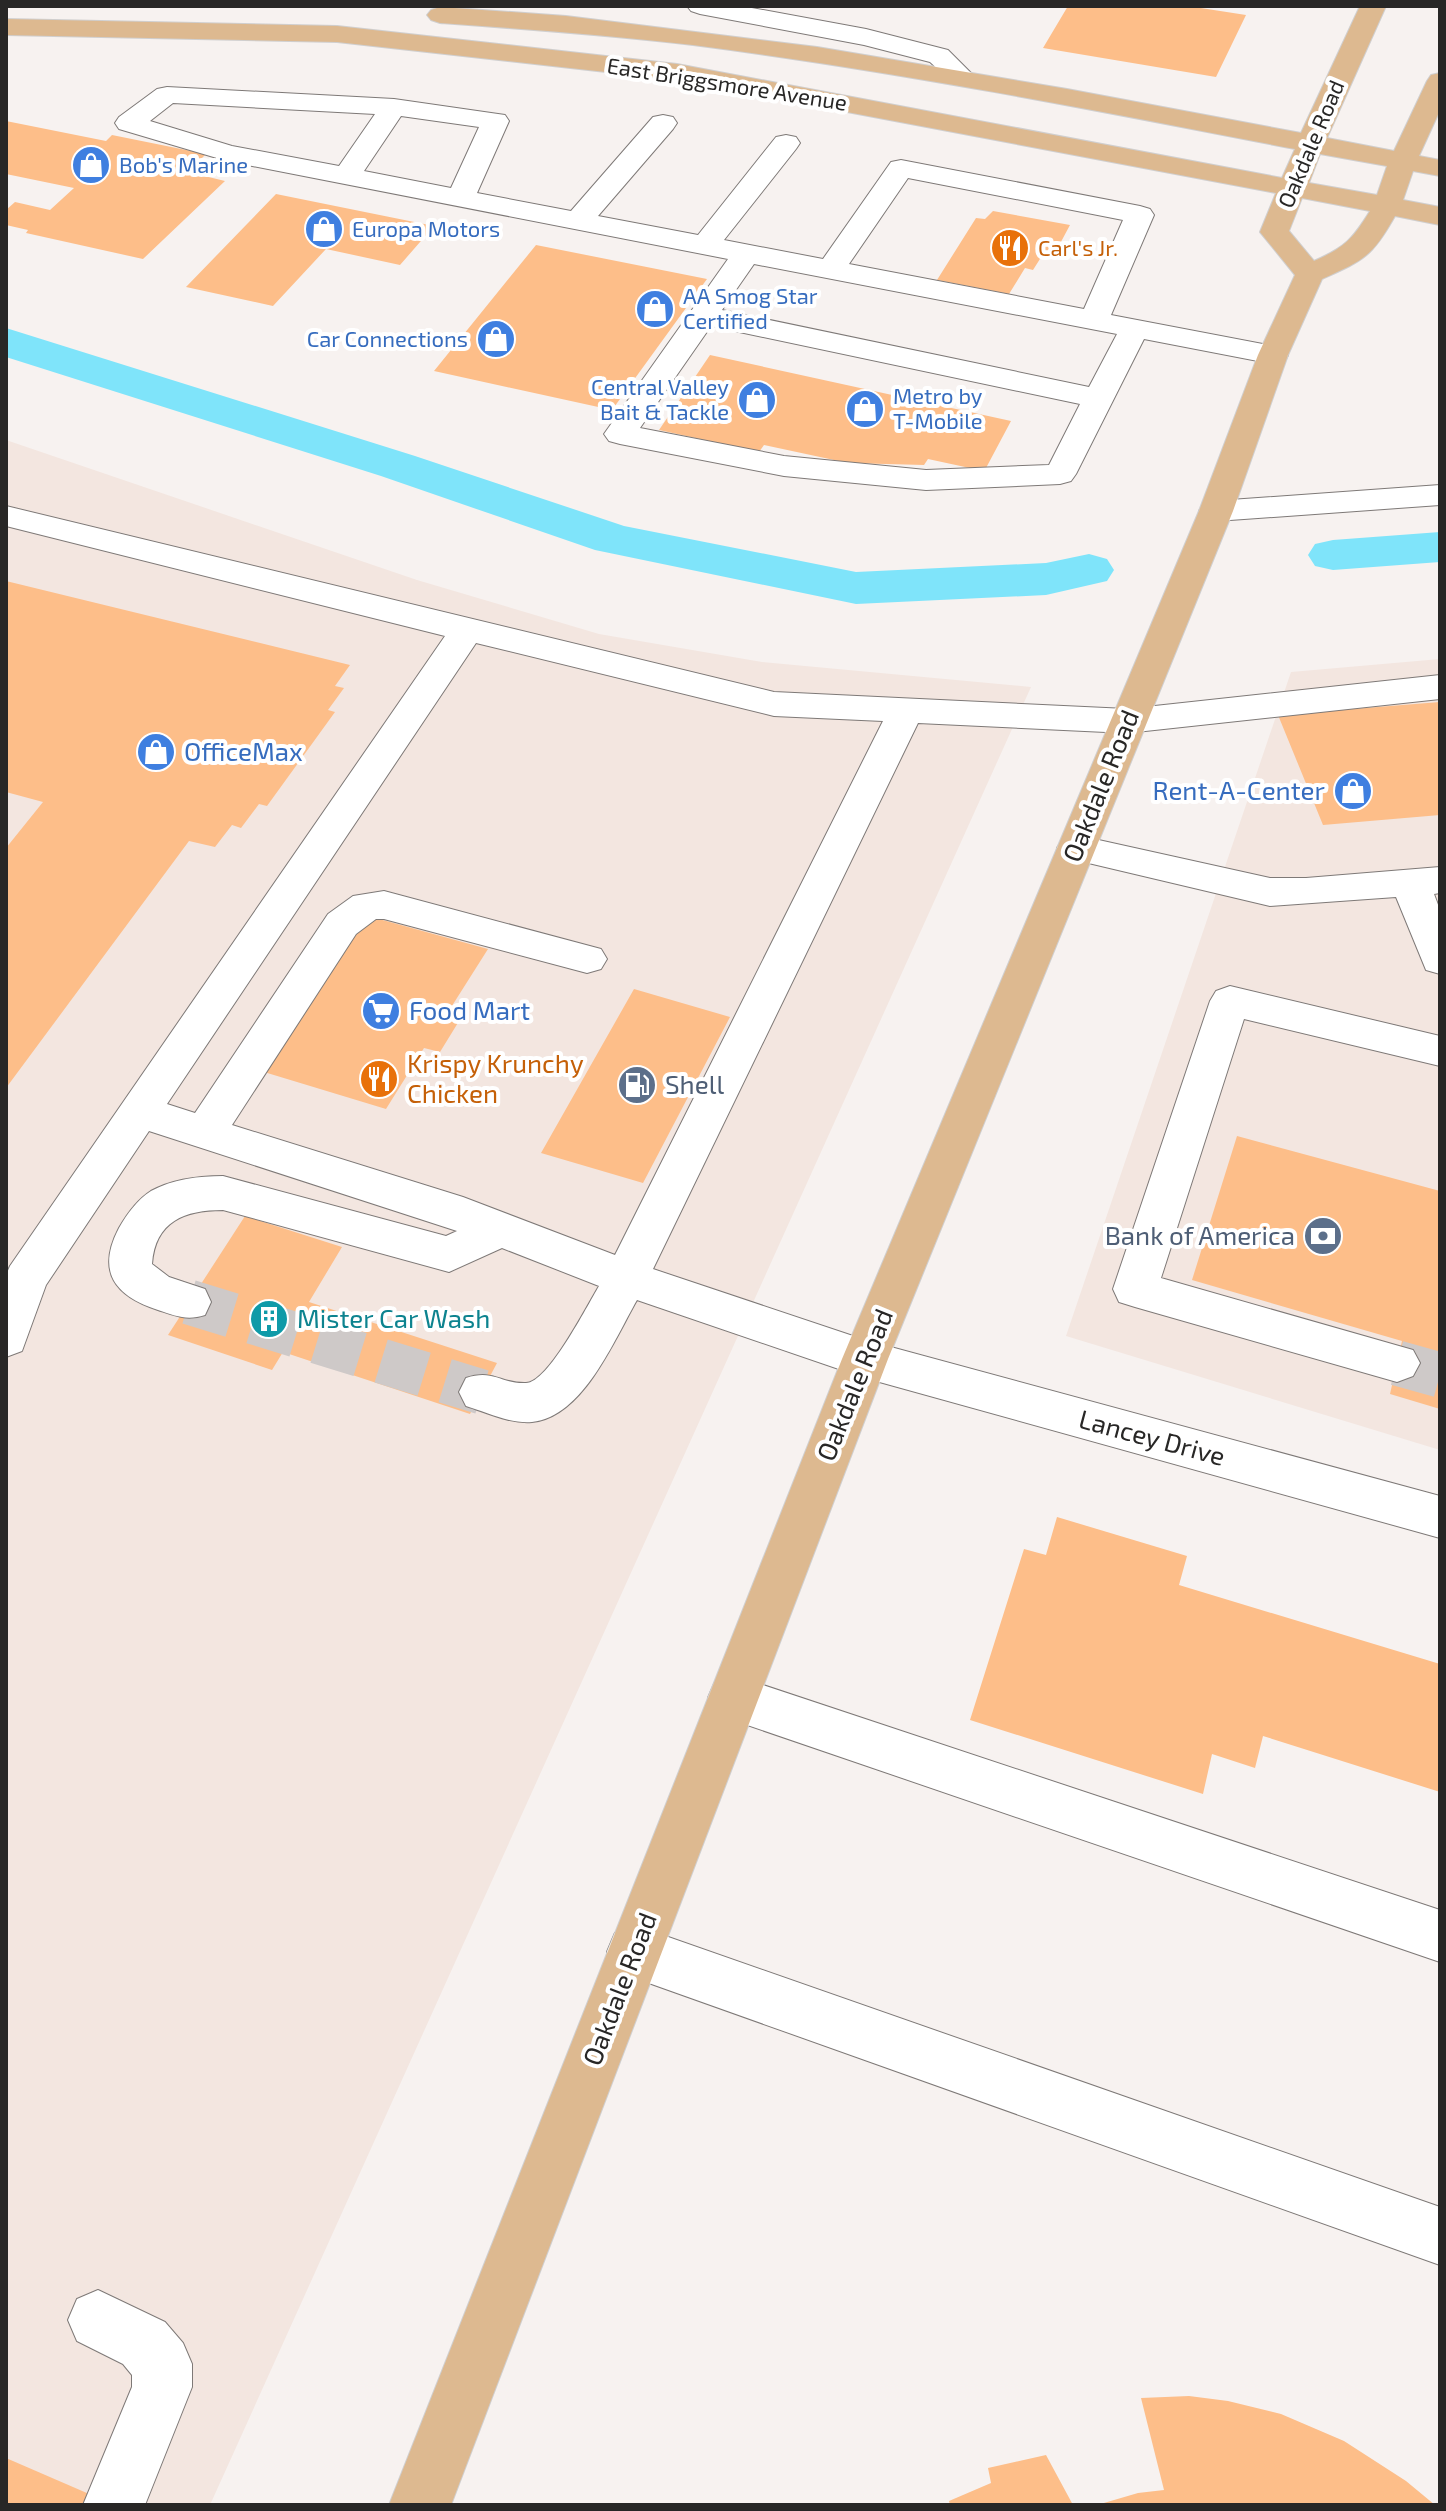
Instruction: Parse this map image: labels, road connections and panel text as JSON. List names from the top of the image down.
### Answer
{
  "streets": {
    "main road": ["East Briggsmore Avenue", "Oakdale Road"],
    "street": ["Lancey Drive"]
  },
  "crossings": [
    ["East Briggsmore Avenue", "Oakdale Road"],
    ["Oakdale Road", "Lancey Drive"]
  ],
  "places": {
    "shop": [
      "Bob's Marine",
      "Europa Motors",
      "AA Smog Star Certified",
      "Car Connections",
      "Central Valley Bait & Tackle",
      "Metro by T-Mobile",
      "OfficeMax",
      "Rent-A-Center"
    ],
    "restaurant": ["Carl's Jr.", "Krispy Krunchy Chicken"],
    "supermarket": ["Food Mart"],
    "fuel station": ["Shell"],
    "bank": ["Bank of America"],
    "building": ["Mister Car Wash"]
  }
}
